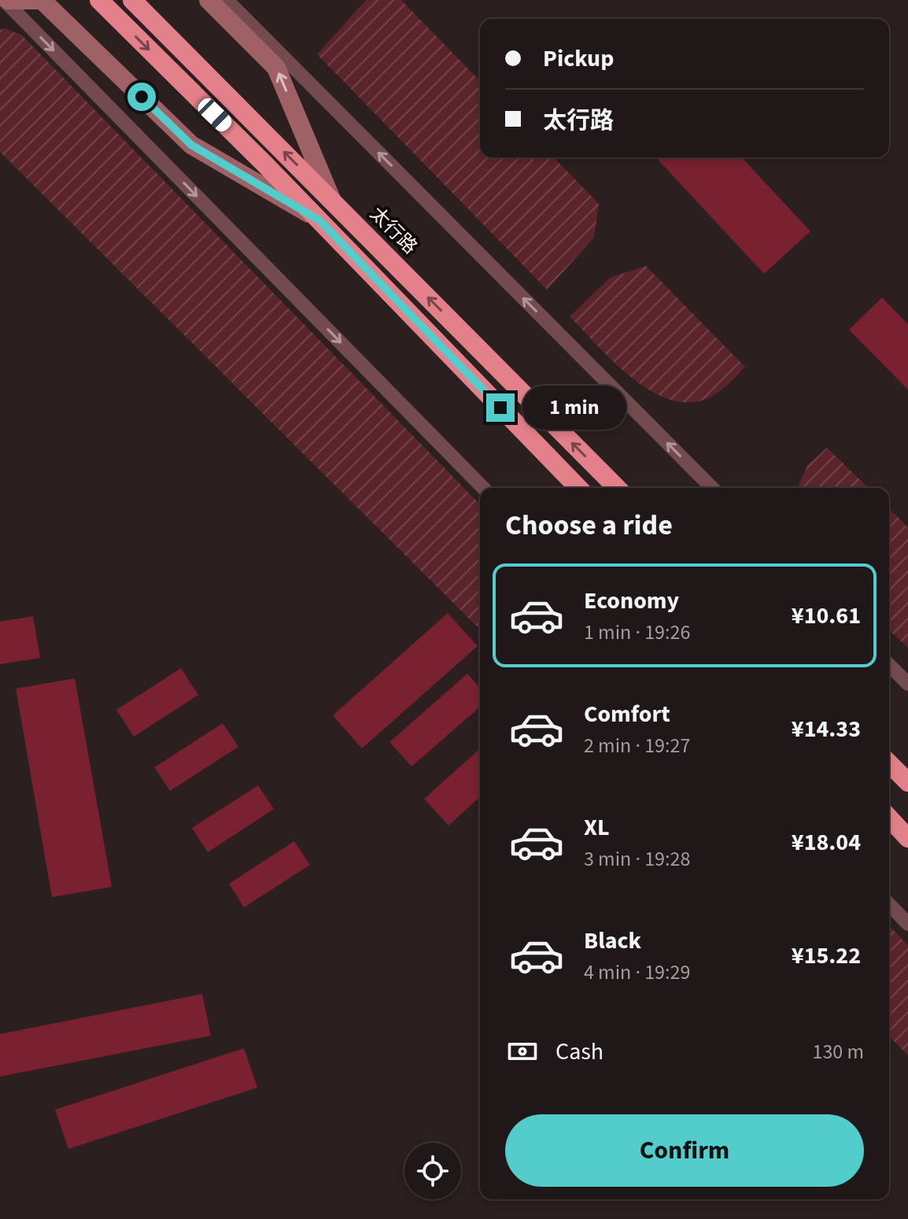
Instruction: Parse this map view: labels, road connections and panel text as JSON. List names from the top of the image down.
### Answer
{
  "streets": {
    "highway": ["太行路"]
  },
  "page": {
    "banner": ["Pickup", "太行路"],
    "bubble": "1 min",
    "heading": "Choose a ride",
    "list": [
      {
        "name": "Economy",
        "note": "1 min · 19:26",
        "value": "¥10.61"
      },
      {
        "name": "Comfort",
        "note": "2 min · 19:27",
        "value": "¥14.33"
      },
      {
        "name": "XL",
        "note": "3 min · 19:28",
        "value": "¥18.04"
      },
      {
        "name": "Black",
        "note": "4 min · 19:29",
        "value": "¥15.22"
      }
    ],
    "pay": ["Cash", "130 m"],
    "buttons": "Confirm"
  }
}
